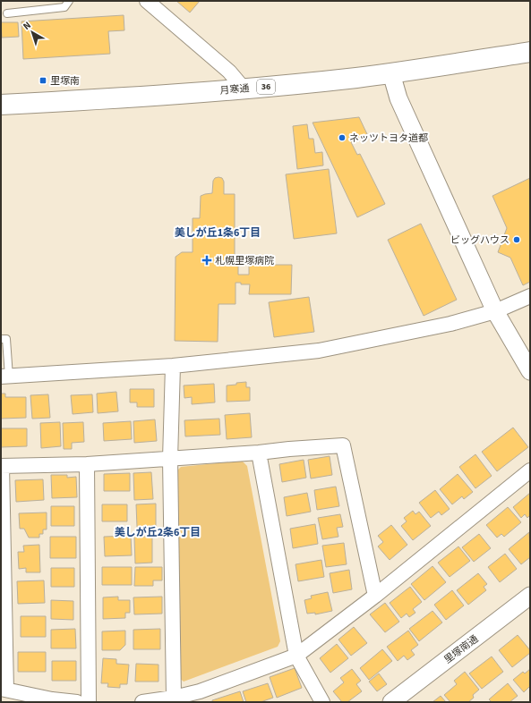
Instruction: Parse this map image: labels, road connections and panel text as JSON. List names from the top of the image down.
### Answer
{
  "streets": {
    "highway": ["36", "月寒通"],
    "street": ["里塚南通"]
  },
  "districts": ["美しが丘1条6丁目", "美しが丘2条6丁目"],
  "places": {
    "transit": ["里塚南"],
    "other": ["ネッツトヨタ道都", "ビッグハウス"],
    "health": ["札幌里塚病院"]
  },
  "north": "top left"
}
